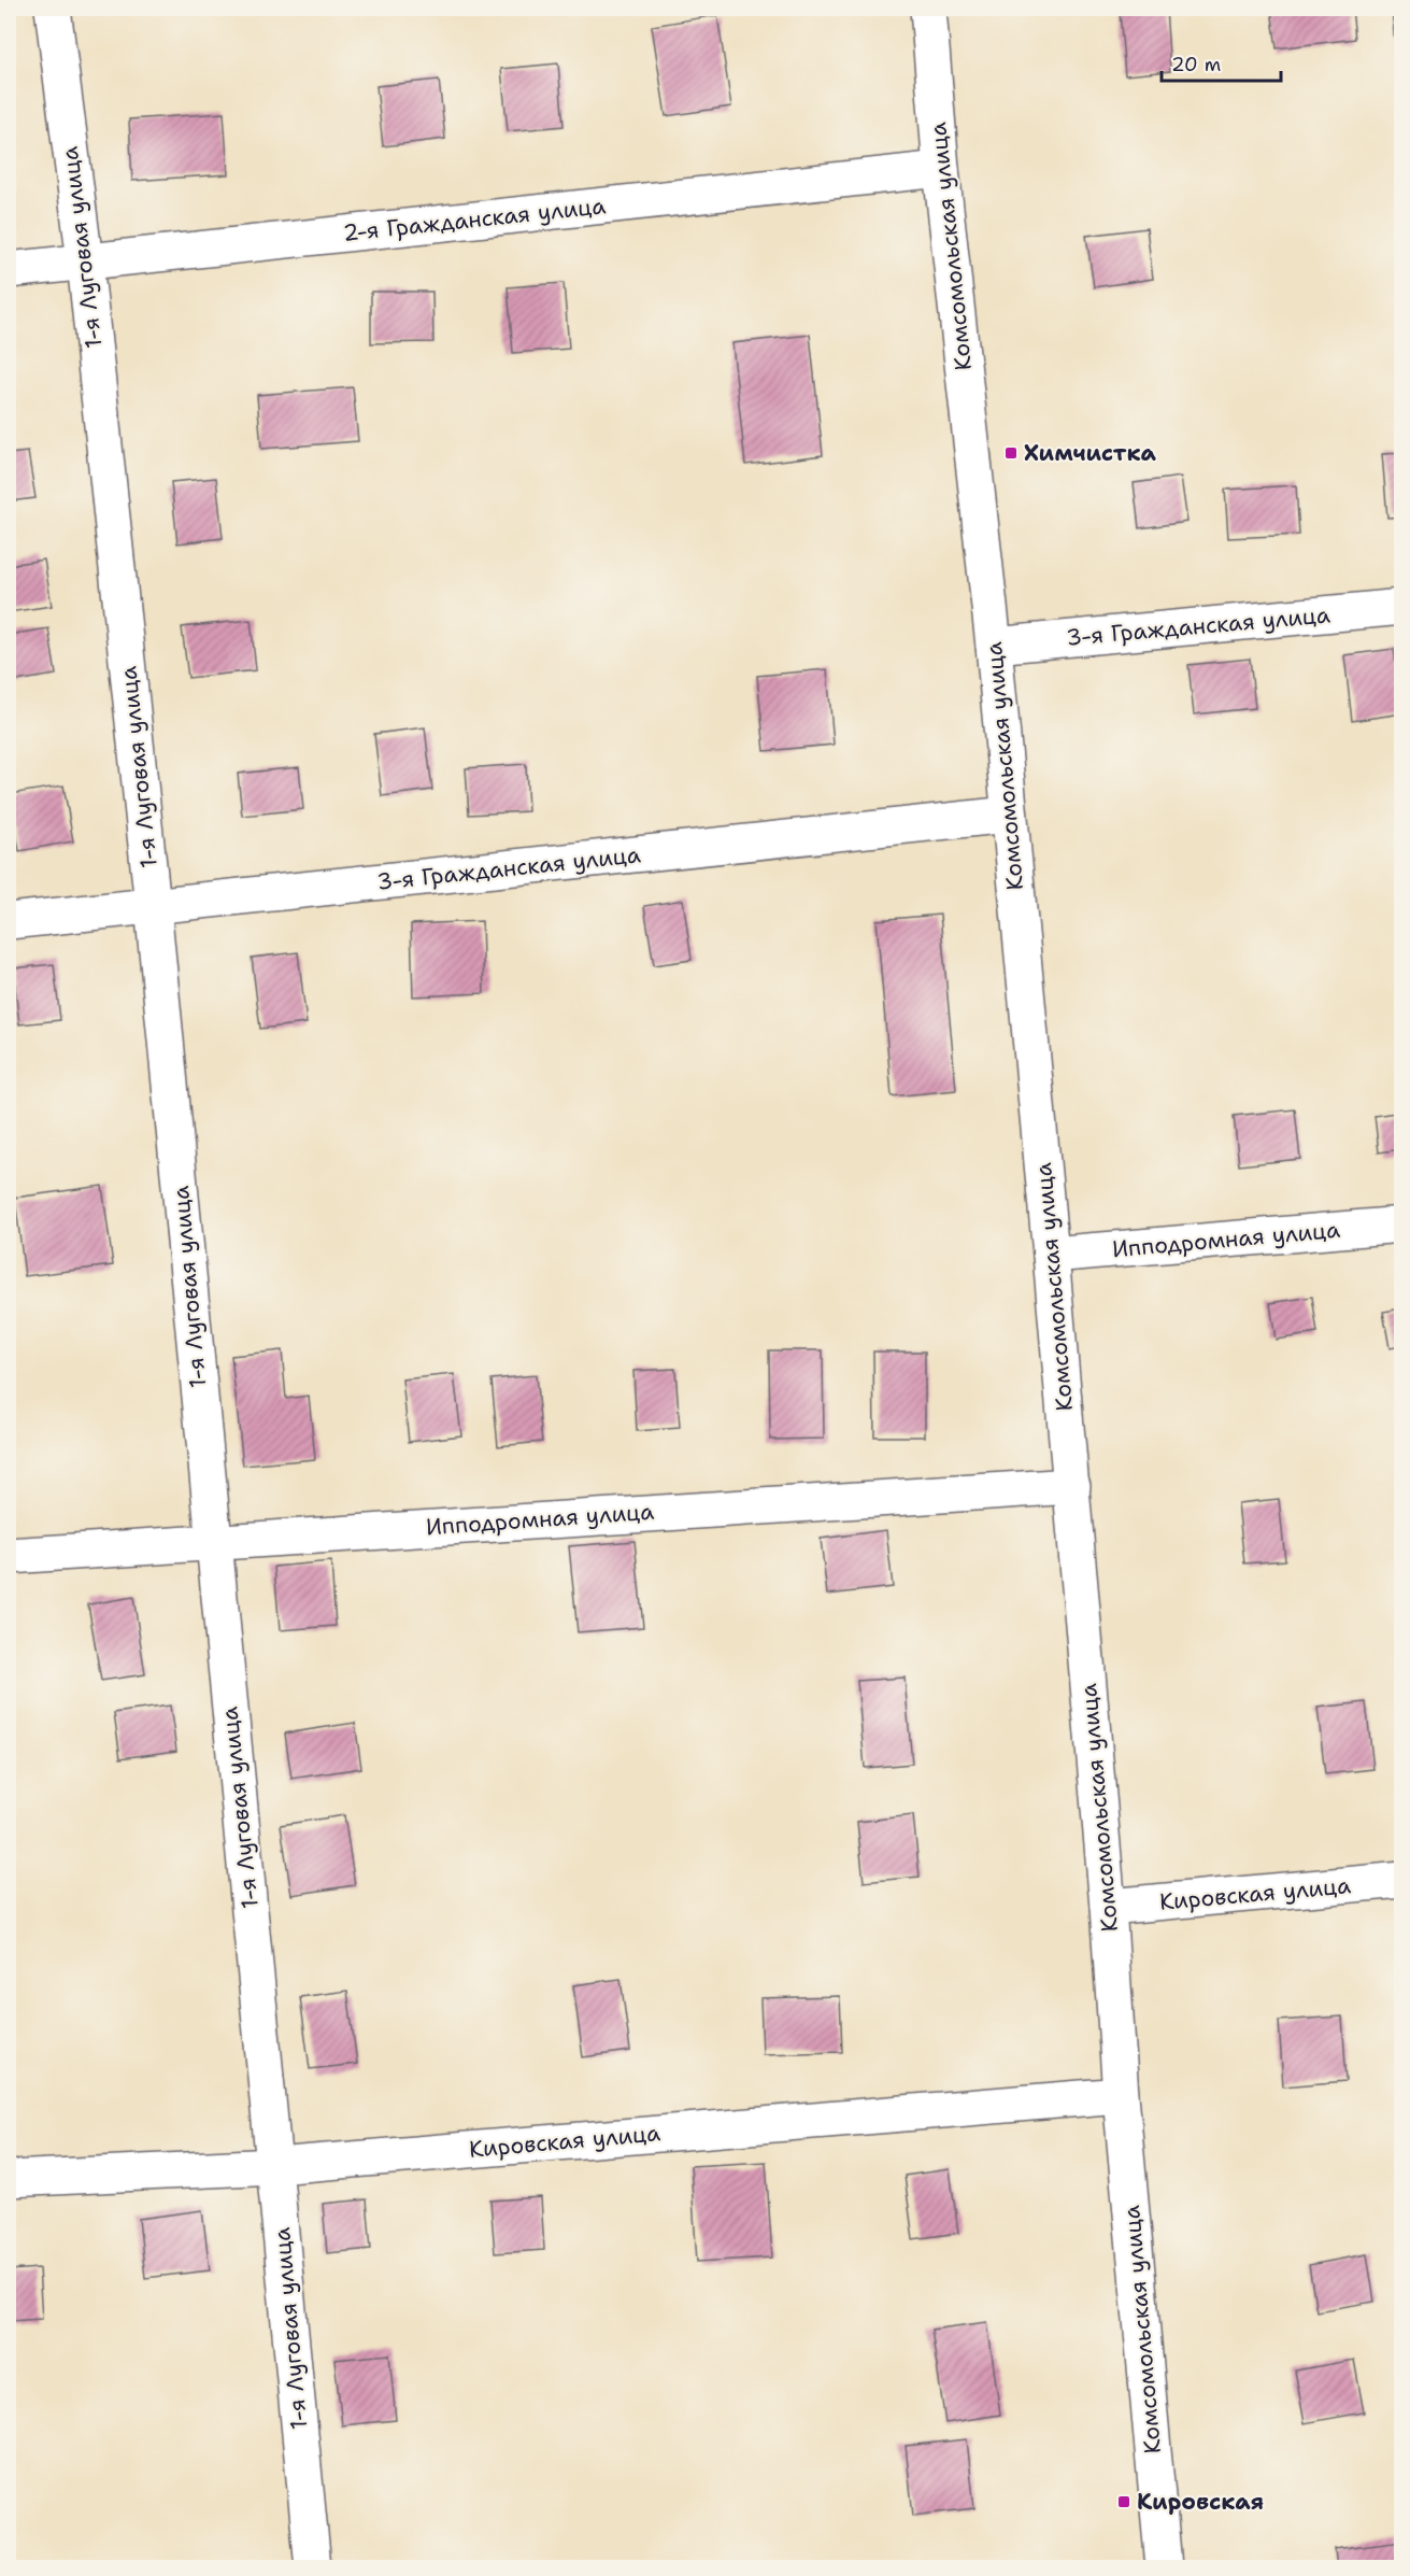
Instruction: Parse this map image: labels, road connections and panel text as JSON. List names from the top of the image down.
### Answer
{
  "streets": {
    "street": [
      "2-я Гражданская улица",
      "Комсомольская улица",
      "1-я Луговая улица",
      "3-я Гражданская улица",
      "Ипподромная улица",
      "Кировская улица"
    ]
  },
  "crossings": [
    ["2-я Гражданская улица", "Комсомольская улица"],
    ["2-я Гражданская улица", "1-я Луговая улица"],
    ["Комсомольская улица", "3-я Гражданская улица"],
    ["Комсомольская улица", "Ипподромная улица"],
    ["Комсомольская улица", "Кировская улица"],
    ["1-я Луговая улица", "3-я Гражданская улица"],
    ["1-я Луговая улица", "Ипподромная улица"],
    ["1-я Луговая улица", "Кировская улица"]
  ],
  "places": {
    "transit": ["Химчистка", "Кировская"]
  },
  "scale_bar": "20 m"
}
